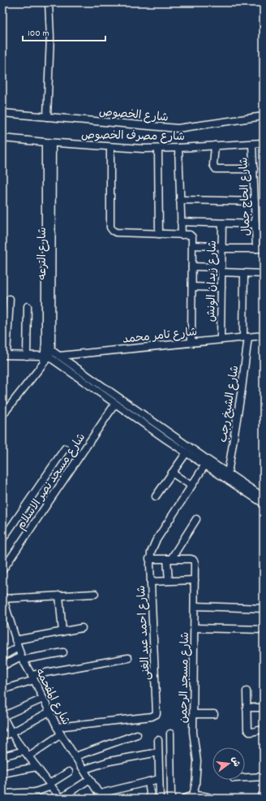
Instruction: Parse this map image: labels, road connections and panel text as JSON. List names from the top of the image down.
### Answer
{
  "streets": {
    "street": [
      "شارع الخصوص",
      "شارع مصرف الخصوص",
      "شارع الحاج جمال",
      "شارع الترعه",
      "شارع زيدان الونش",
      "شارع تامر محمد",
      "شارع الشيخ رجب",
      "شارع مسجد نصر الاسلام",
      "شارع احمد عبد الغنى",
      "شارع مسجد الرحمن",
      "شارع المفحمه"
    ]
  },
  "crossings": [
    ["شارع مصرف الخصوص", "شارع الحاج جمال"],
    ["شارع مصرف الخصوص", "شارع الترعه"],
    ["شارع زيدان الونش", "شارع تامر محمد"],
    ["شارع تامر محمد", "شارع الشيخ رجب"],
    ["شارع احمد عبد الغنى", "شارع المفحمه"]
  ],
  "scale_bar": "100 m",
  "north": "right"
}
